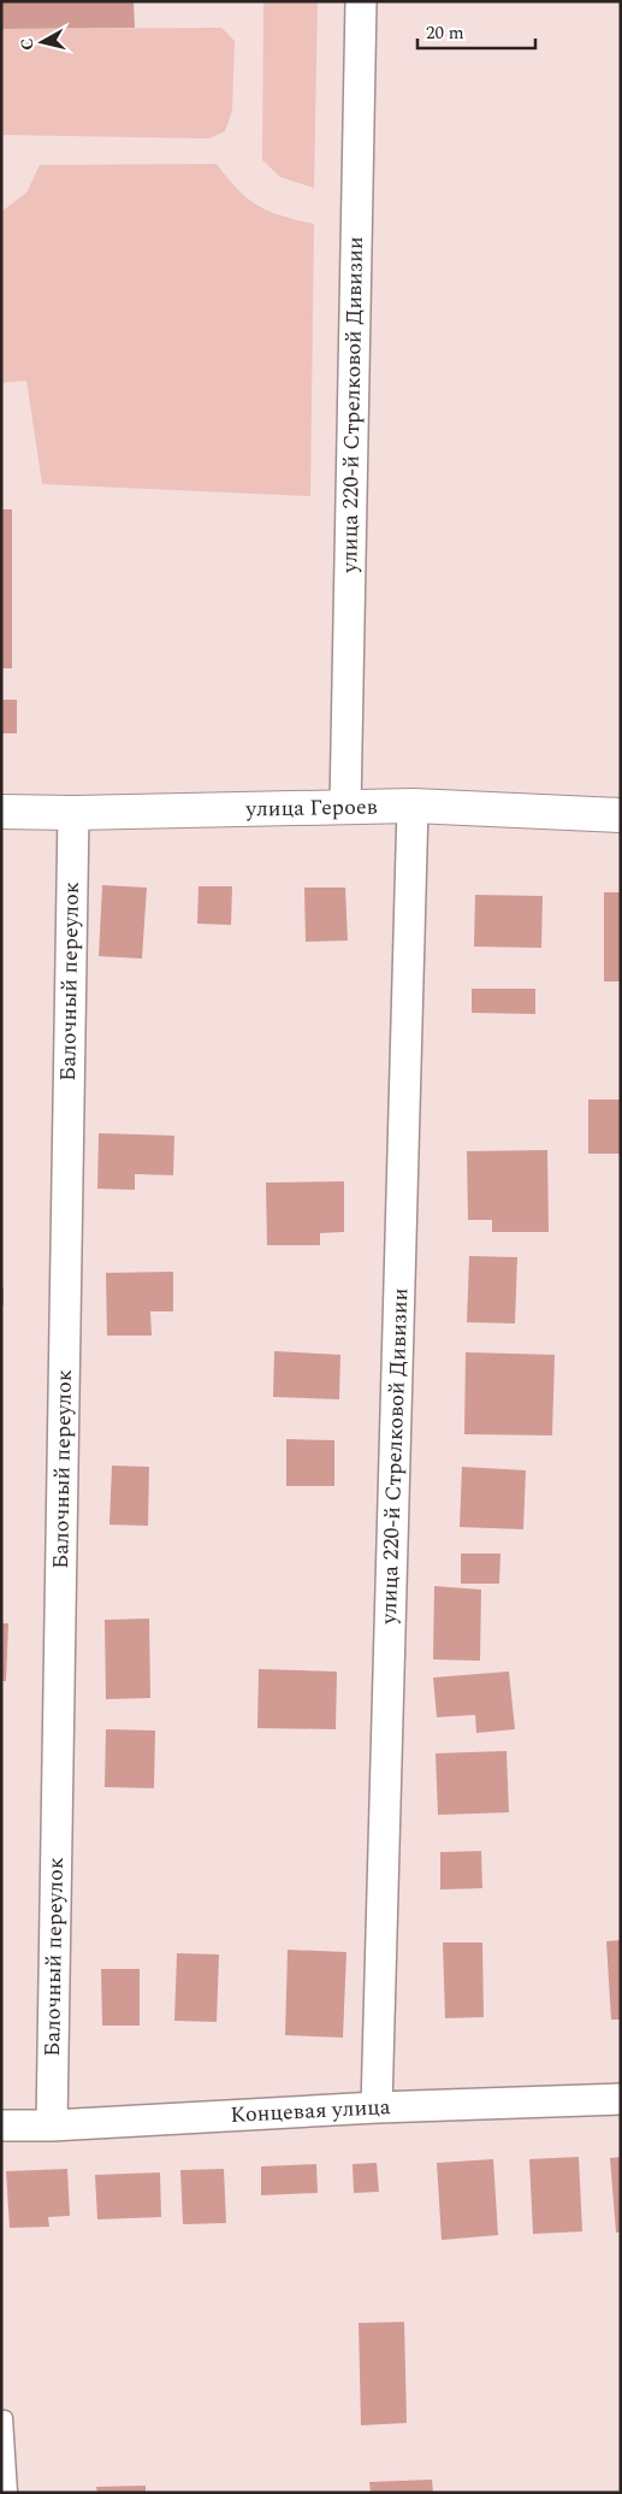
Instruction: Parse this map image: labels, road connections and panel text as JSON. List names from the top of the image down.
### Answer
{
  "streets": {
    "street": [
      "улица 220-й Стрелковой Дивизии",
      "улица Героев",
      "Балочный переулок",
      "Концевая улица"
    ]
  },
  "crossings": [
    ["улица 220-й Стрелковой Дивизии", "улица Героев"],
    ["улица 220-й Стрелковой Дивизии", "Концевая улица"],
    ["улица Героев", "Балочный переулок"],
    ["Балочный переулок", "Концевая улица"]
  ],
  "scale_bar": "20 m",
  "north": "left"
}
